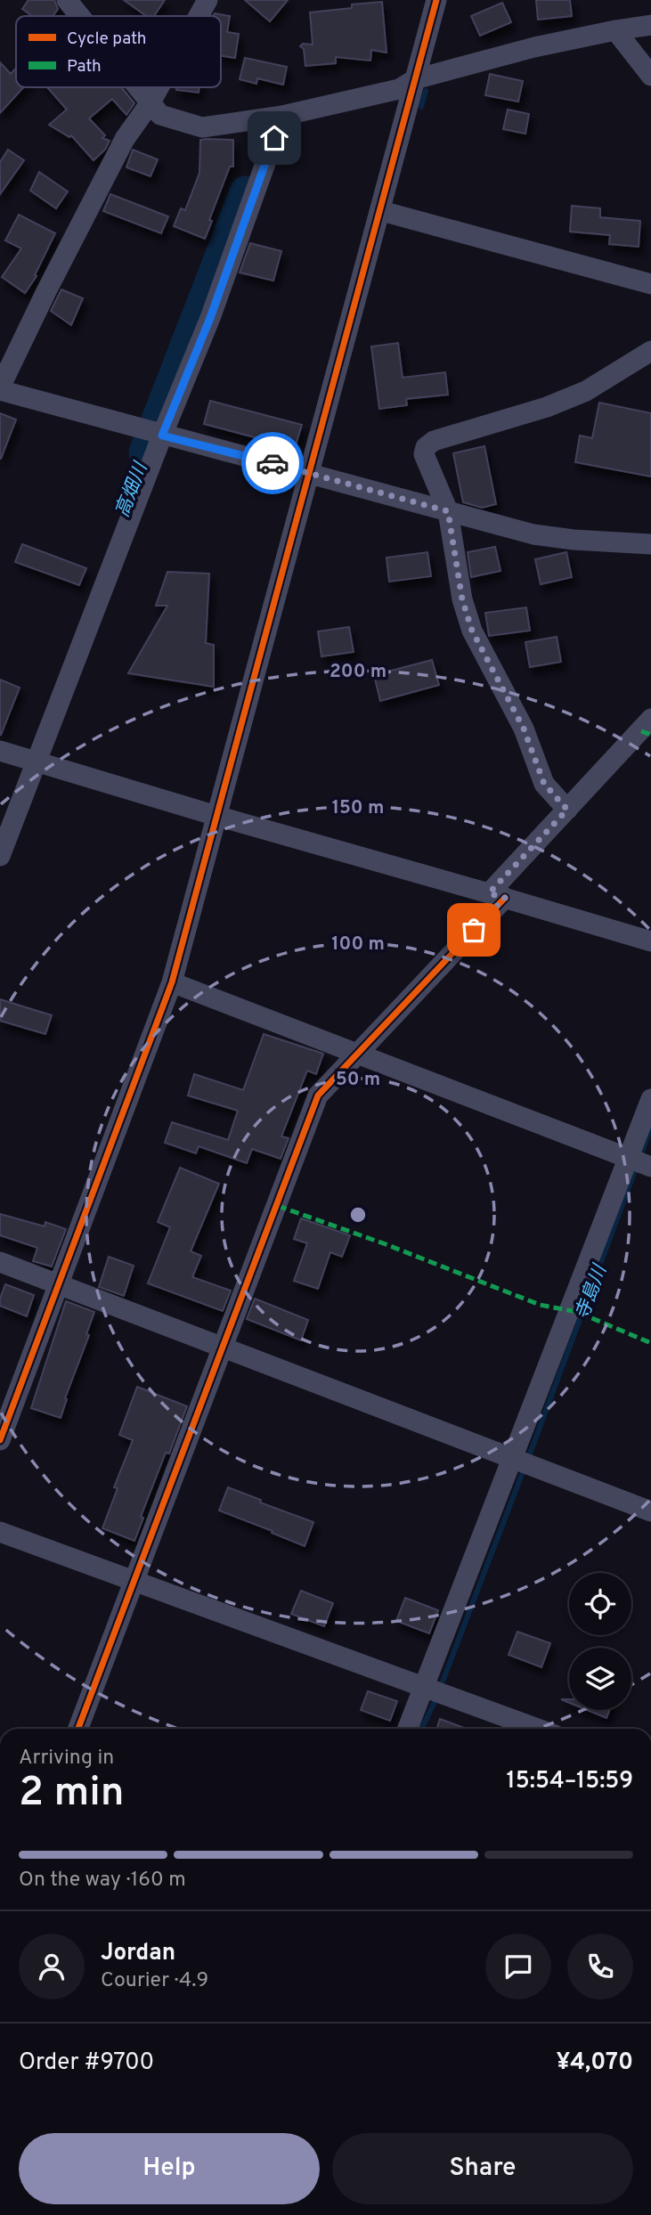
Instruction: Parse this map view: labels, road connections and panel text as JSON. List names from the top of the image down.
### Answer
{
  "water": ["高畑川", "寺島川"],
  "legend": ["Cycle path", "Path"],
  "page": {
    "heading": ["2 min", "Arriving in", "15:54–15:59"],
    "panel": [
      "Jordan",
      "Courier · 4.9",
      "Order #9700",
      "¥4,070"
    ],
    "bar": "On the way · 160 m",
    "buttons": ["Help", "Share"]
  },
  "rings": [
    "200 m",
    "150 m",
    "100 m",
    "50 m"
  ]
}
